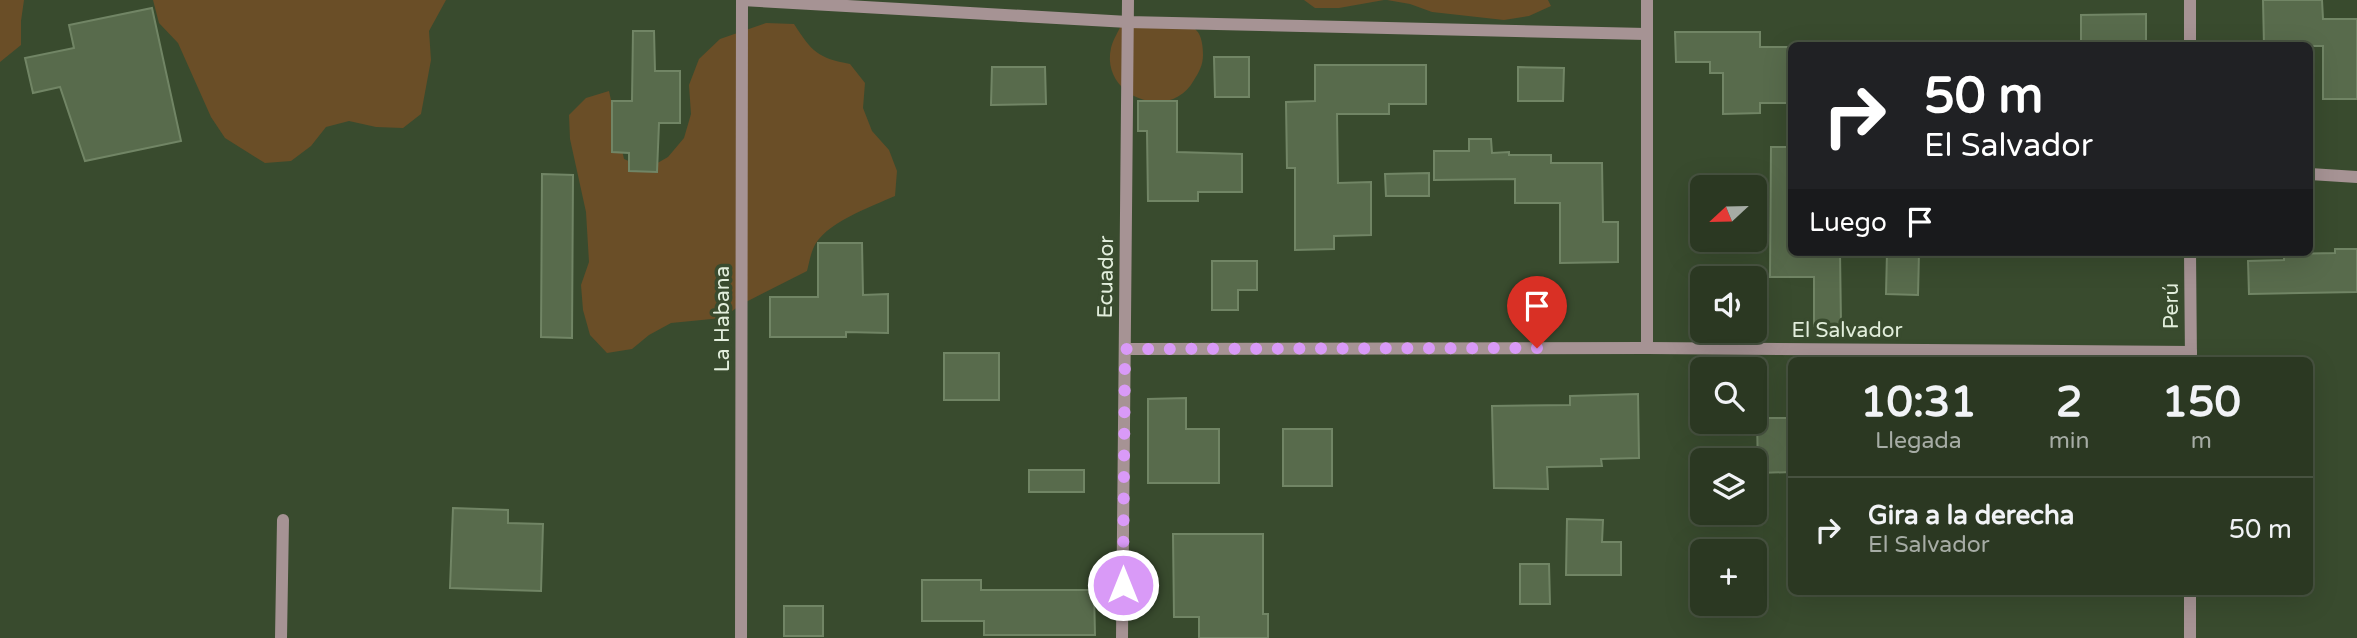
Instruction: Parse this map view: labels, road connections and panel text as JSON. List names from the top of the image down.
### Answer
{
  "streets": {
    "street": [
      "Ecuador",
      "Perú",
      "La Habana",
      "El Salvador"
    ]
  },
  "crossings": [
    ["Ecuador", "El Salvador"],
    ["Perú", "El Salvador"]
  ],
  "north": "left",
  "page": {
    "turn": ["50 m", "El Salvador"],
    "map_buttons": "+",
    "then": "Luego",
    "eta": [
      "10:31",
      "Llegada",
      "2",
      "min",
      "150",
      "m"
    ],
    "list": [
      {
        "name": "Gira a la derecha",
        "note": "El Salvador",
        "value": "50 m"
      }
    ]
  }
}
